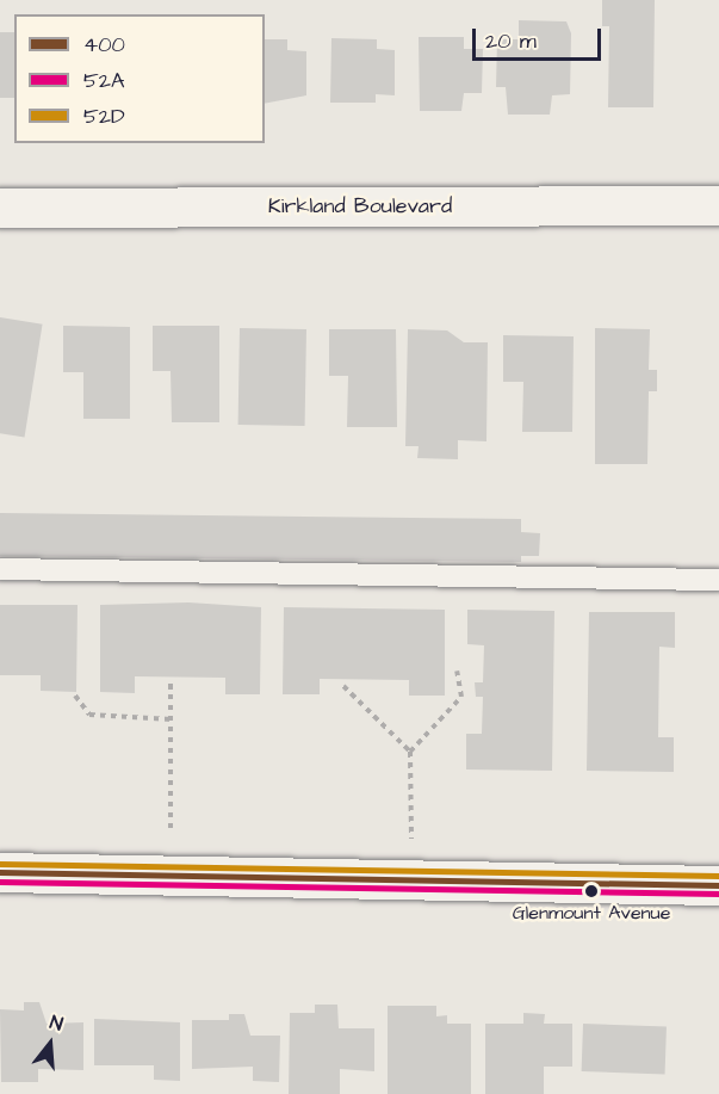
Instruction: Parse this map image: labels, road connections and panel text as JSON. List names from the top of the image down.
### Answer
{
  "streets": {
    "main road": ["Kirkland Boulevard"]
  },
  "places": ["Glenmount Avenue"],
  "lines": ["transit line 52D", "transit line 400", "transit line 52A"],
  "legend": ["400", "52A", "52D"],
  "scale_bar": "20 m",
  "north": "top"
}
